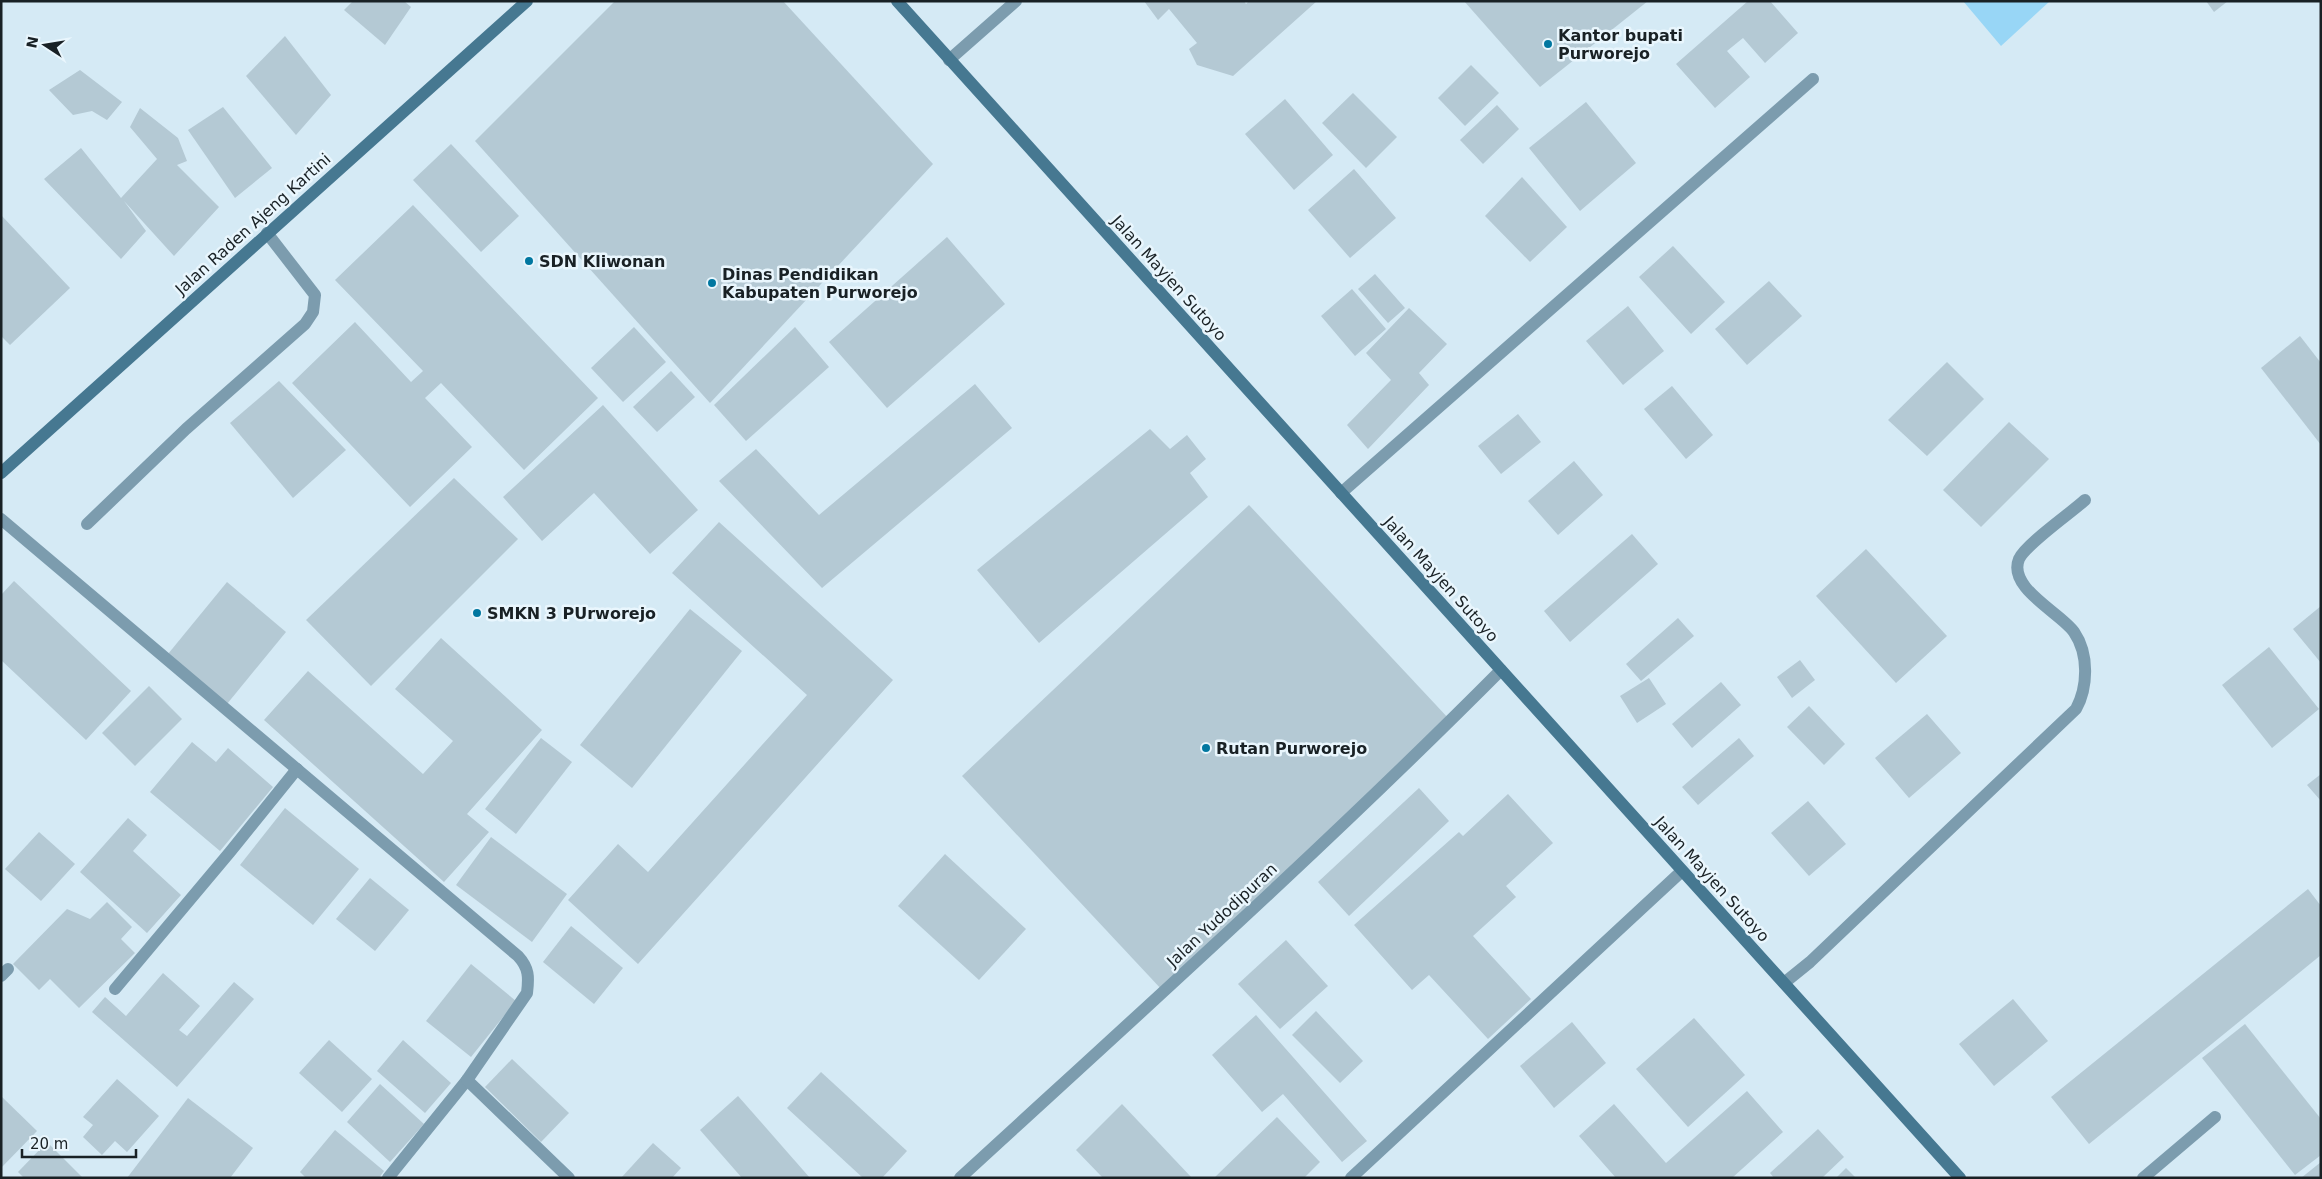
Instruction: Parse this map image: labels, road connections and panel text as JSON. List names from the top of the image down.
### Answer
{
  "streets": {
    "main road": ["Jalan Raden Ajeng Kartini", "Jalan Mayjen Sutoyo"],
    "street": ["Jalan Yudodipuran"]
  },
  "crossings": [
    ["Jalan Mayjen Sutoyo", "Jalan Yudodipuran"]
  ],
  "places": [
    "Kantor bupati Purworejo",
    "SDN Kliwonan",
    "Dinas Pendidikan Kabupaten Purworejo",
    "SMKN 3 PUrworejo",
    "Rutan Purworejo"
  ],
  "scale_bar": "20 m",
  "north": "left"
}
